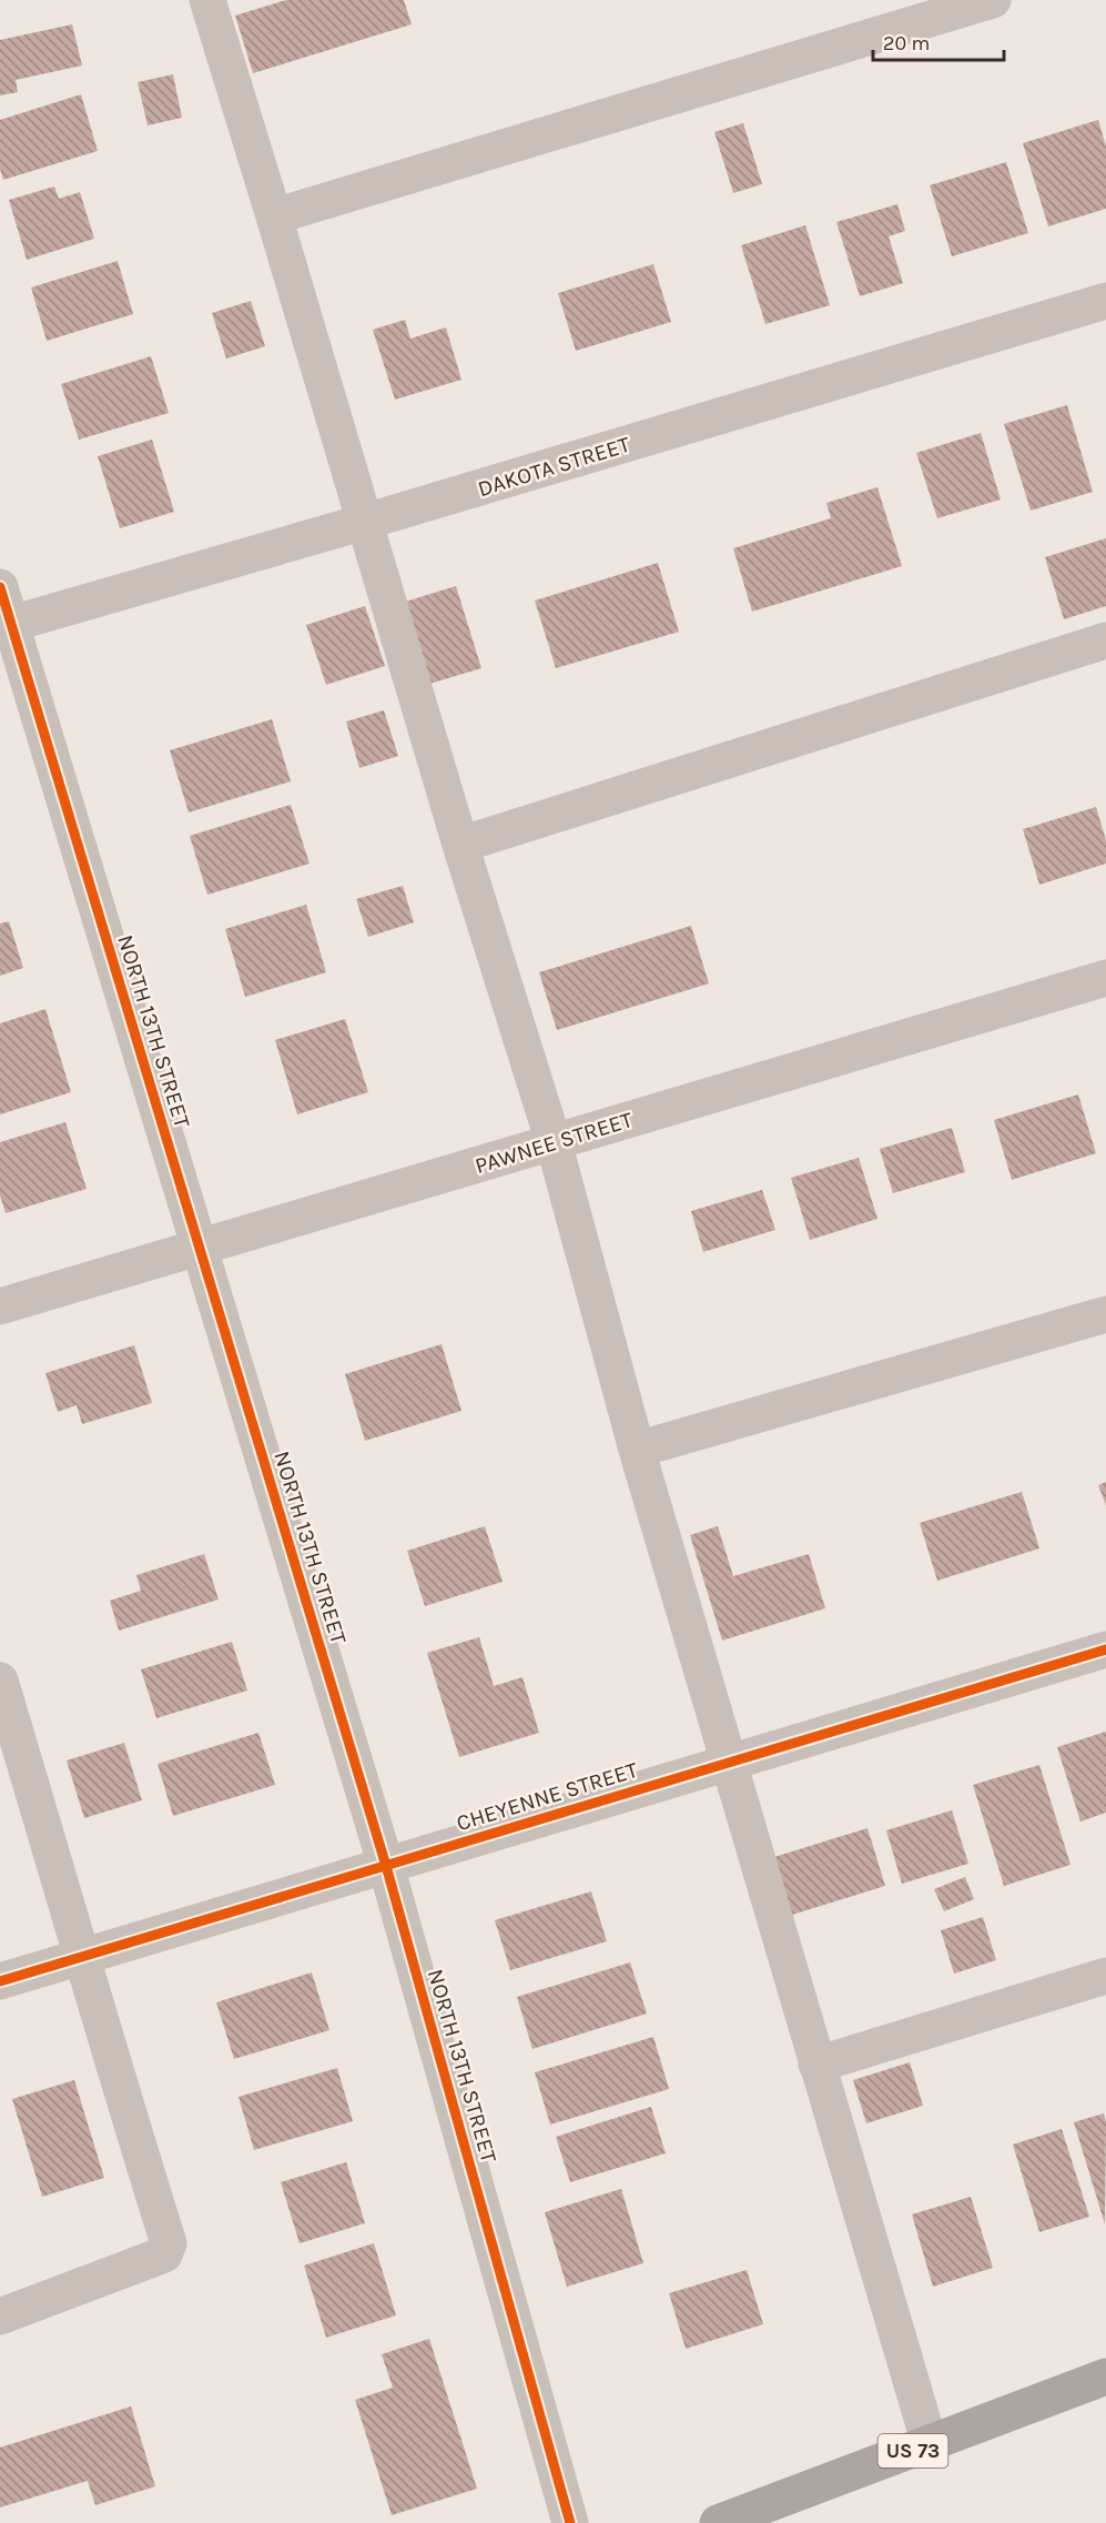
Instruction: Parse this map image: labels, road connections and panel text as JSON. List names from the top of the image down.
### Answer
{
  "streets": {
    "highway": ["US 73"],
    "street": [
      "DAKOTA STREET",
      "NORTH 13TH STREET",
      "PAWNEE STREET",
      "CHEYENNE STREET"
    ]
  },
  "crossings": [
    ["DAKOTA STREET", "NORTH 13TH STREET"],
    ["NORTH 13TH STREET", "PAWNEE STREET"],
    ["NORTH 13TH STREET", "CHEYENNE STREET"]
  ],
  "scale_bar": "20 m"
}
